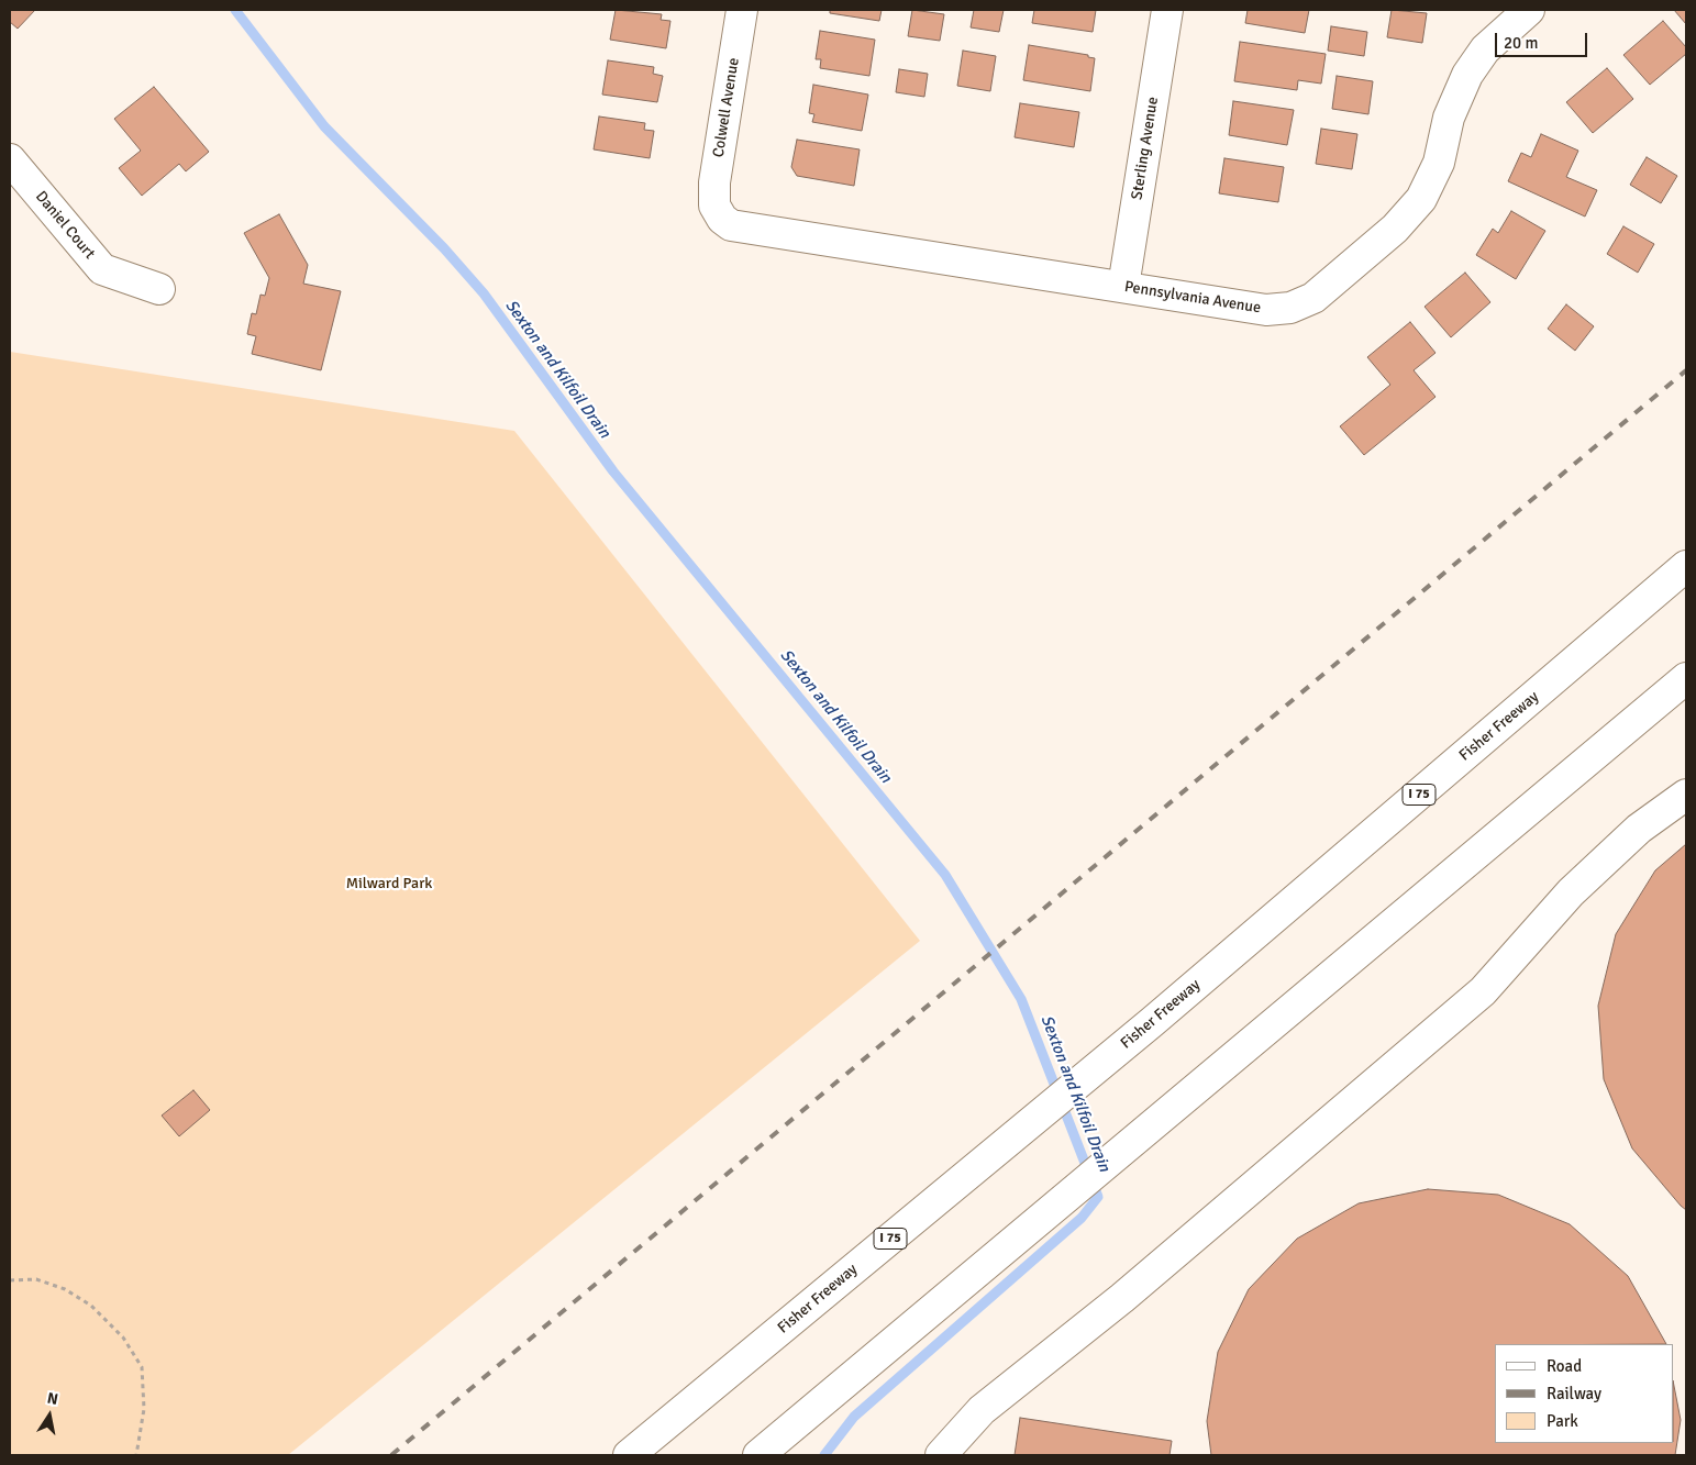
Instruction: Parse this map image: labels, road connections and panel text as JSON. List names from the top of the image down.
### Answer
{
  "streets": {
    "main road": [
      "Colwell Avenue",
      "Sterling Avenue",
      "Daniel Court",
      "Pennsylvania Avenue",
      "Fisher Freeway",
      "I 75"
    ]
  },
  "crossings": [
    ["Colwell Avenue", "Pennsylvania Avenue"],
    ["Sterling Avenue", "Pennsylvania Avenue"]
  ],
  "water": ["Sexton and Kilfoil Drain"],
  "parks": ["Milward Park"],
  "legend": ["Road", "Railway", "Park"],
  "scale_bar": "20 m",
  "north": "top"
}
